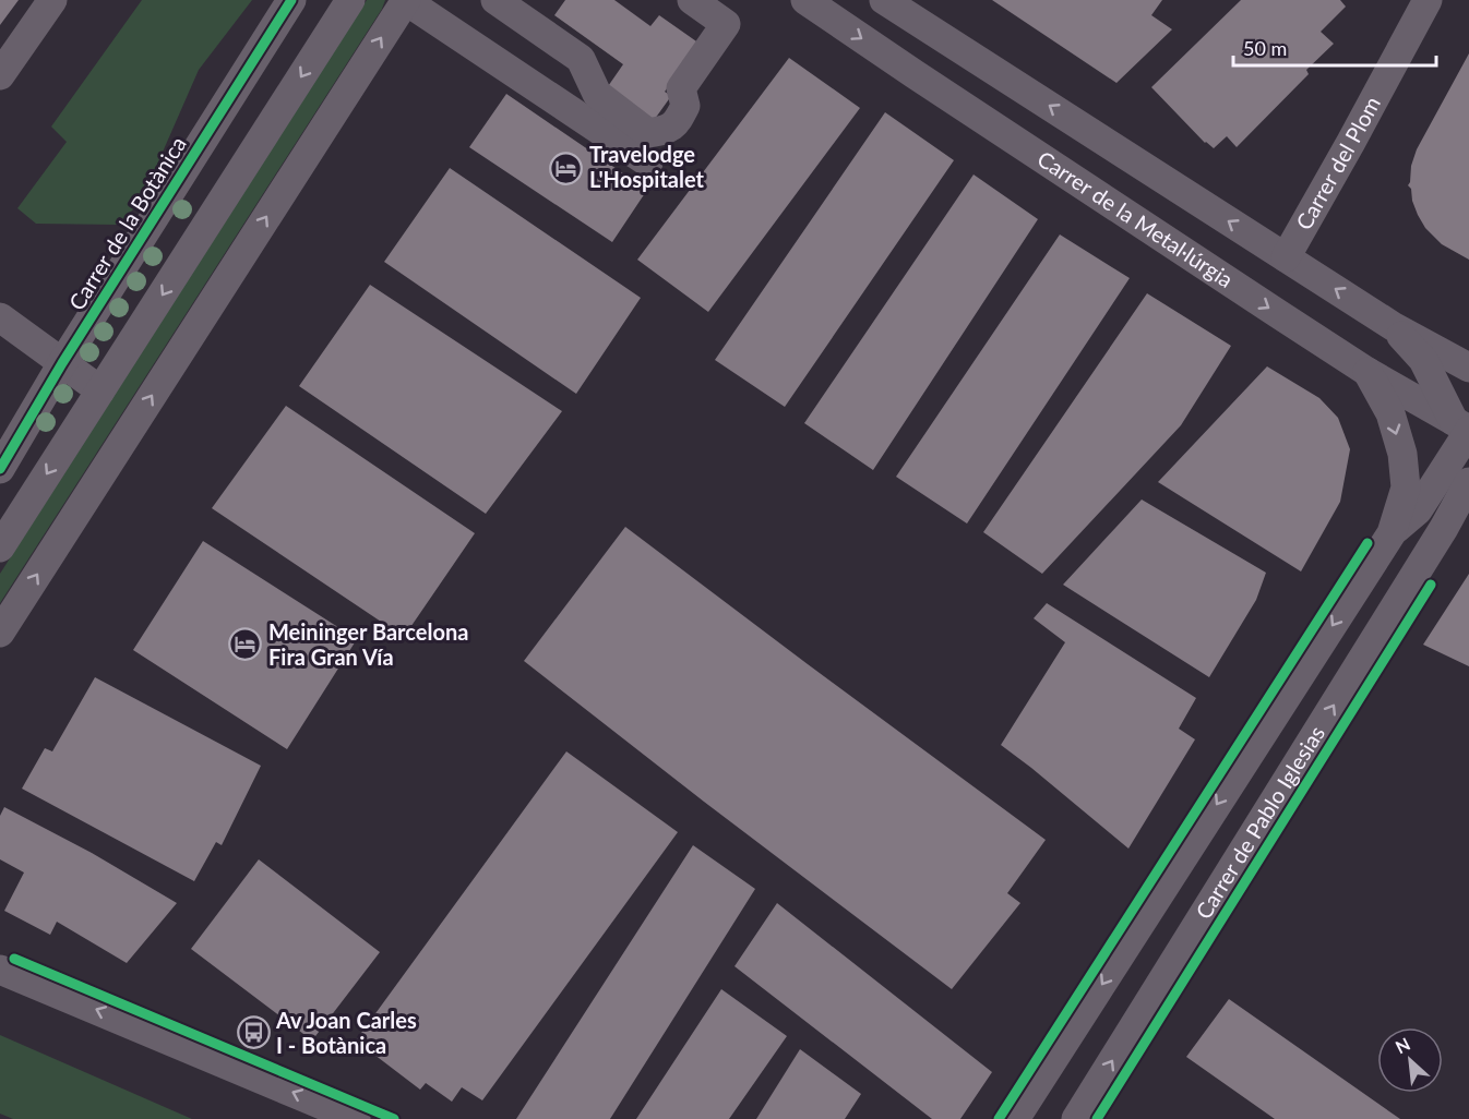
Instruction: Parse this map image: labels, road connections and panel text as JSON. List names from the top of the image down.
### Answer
{
  "streets": {
    "street": [
      "Carrer del Plom",
      "Carrer de la Metal·lúrgia",
      "Carrer de la Botànica",
      "Carrer de Pablo Iglesias"
    ]
  },
  "places": {
    "hotel": ["Travelodge L'Hospitalet", "Meininger Barcelona Fira Gran Vía"],
    "bus stop": ["Av Joan Carles I - Botànica"]
  },
  "scale_bar": "50 m",
  "north": "top left"
}
